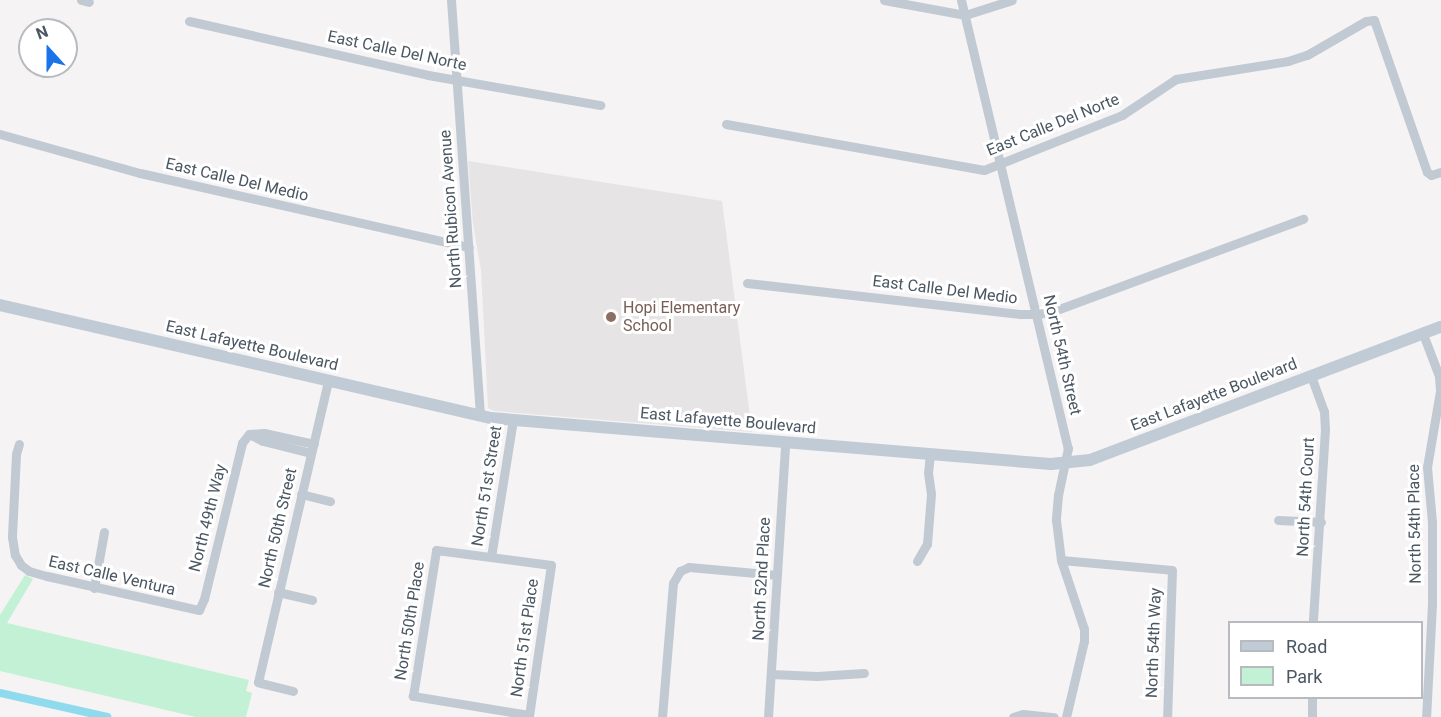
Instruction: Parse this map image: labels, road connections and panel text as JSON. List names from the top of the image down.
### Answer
{
  "streets": {
    "street": [
      "East Calle Del Norte",
      "East Calle Del Medio",
      "North Rubicon Avenue",
      "East Lafayette Boulevard",
      "North 54th Street",
      "North 51st Street",
      "North 54th Court",
      "North 49th Way",
      "North 54th Place",
      "North 50th Street",
      "East Calle Ventura",
      "North 52nd Place",
      "North 50th Place",
      "North 51st Place",
      "North 54th Way"
    ]
  },
  "crossings": [
    ["East Calle Del Norte", "North Rubicon Avenue"],
    ["East Calle Del Norte", "North 54th Street"],
    ["East Calle Del Medio", "North Rubicon Avenue"],
    ["East Calle Del Medio", "North 54th Street"],
    ["North Rubicon Avenue", "East Lafayette Boulevard"],
    ["East Lafayette Boulevard", "North 54th Street"],
    ["East Lafayette Boulevard", "North 51st Street"],
    ["East Lafayette Boulevard", "North 54th Court"],
    ["East Lafayette Boulevard", "North 54th Place"],
    ["East Lafayette Boulevard", "North 50th Street"],
    ["East Lafayette Boulevard", "North 52nd Place"],
    ["North 54th Street", "North 54th Way"],
    ["North 51st Street", "North 50th Place"],
    ["North 51st Street", "North 51st Place"],
    ["North 49th Way", "North 50th Street"],
    ["North 49th Way", "East Calle Ventura"],
    ["North 50th Place", "North 51st Place"]
  ],
  "places": ["Hopi Elementary School"],
  "legend": ["Road", "Park"],
  "north": "top"
}
